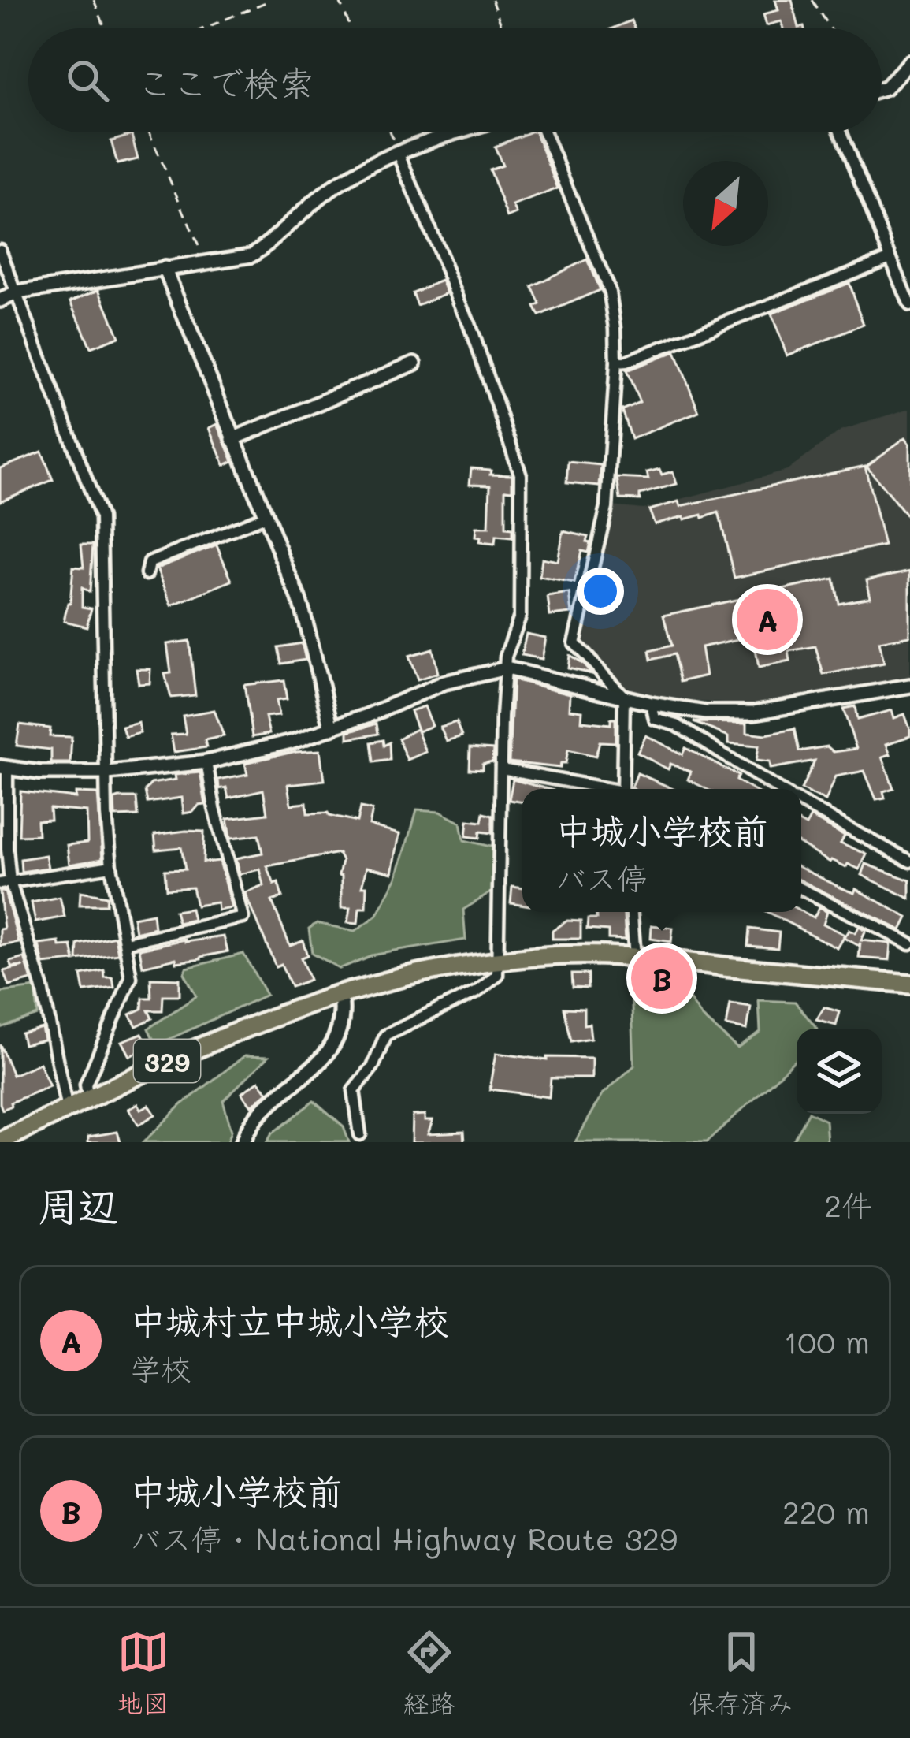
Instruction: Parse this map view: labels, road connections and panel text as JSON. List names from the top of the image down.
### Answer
{
  "streets": {
    "highway": ["329"]
  },
  "north": "bottom left",
  "page": {
    "search": "ここで検索",
    "pins": ["A", "B"],
    "popup": ["中城小学校前", "バス停"],
    "heading": ["周辺", "2件"],
    "list": [
      {
        "mark": "A",
        "name": "中城村立中城小学校",
        "note": "学校",
        "value": "100 m"
      },
      {
        "mark": "B",
        "name": "中城小学校前",
        "note": "バス停 · National Highway Route 329",
        "value": "220 m"
      }
    ],
    "nav": ["地図", "経路", "保存済み"]
  }
}
